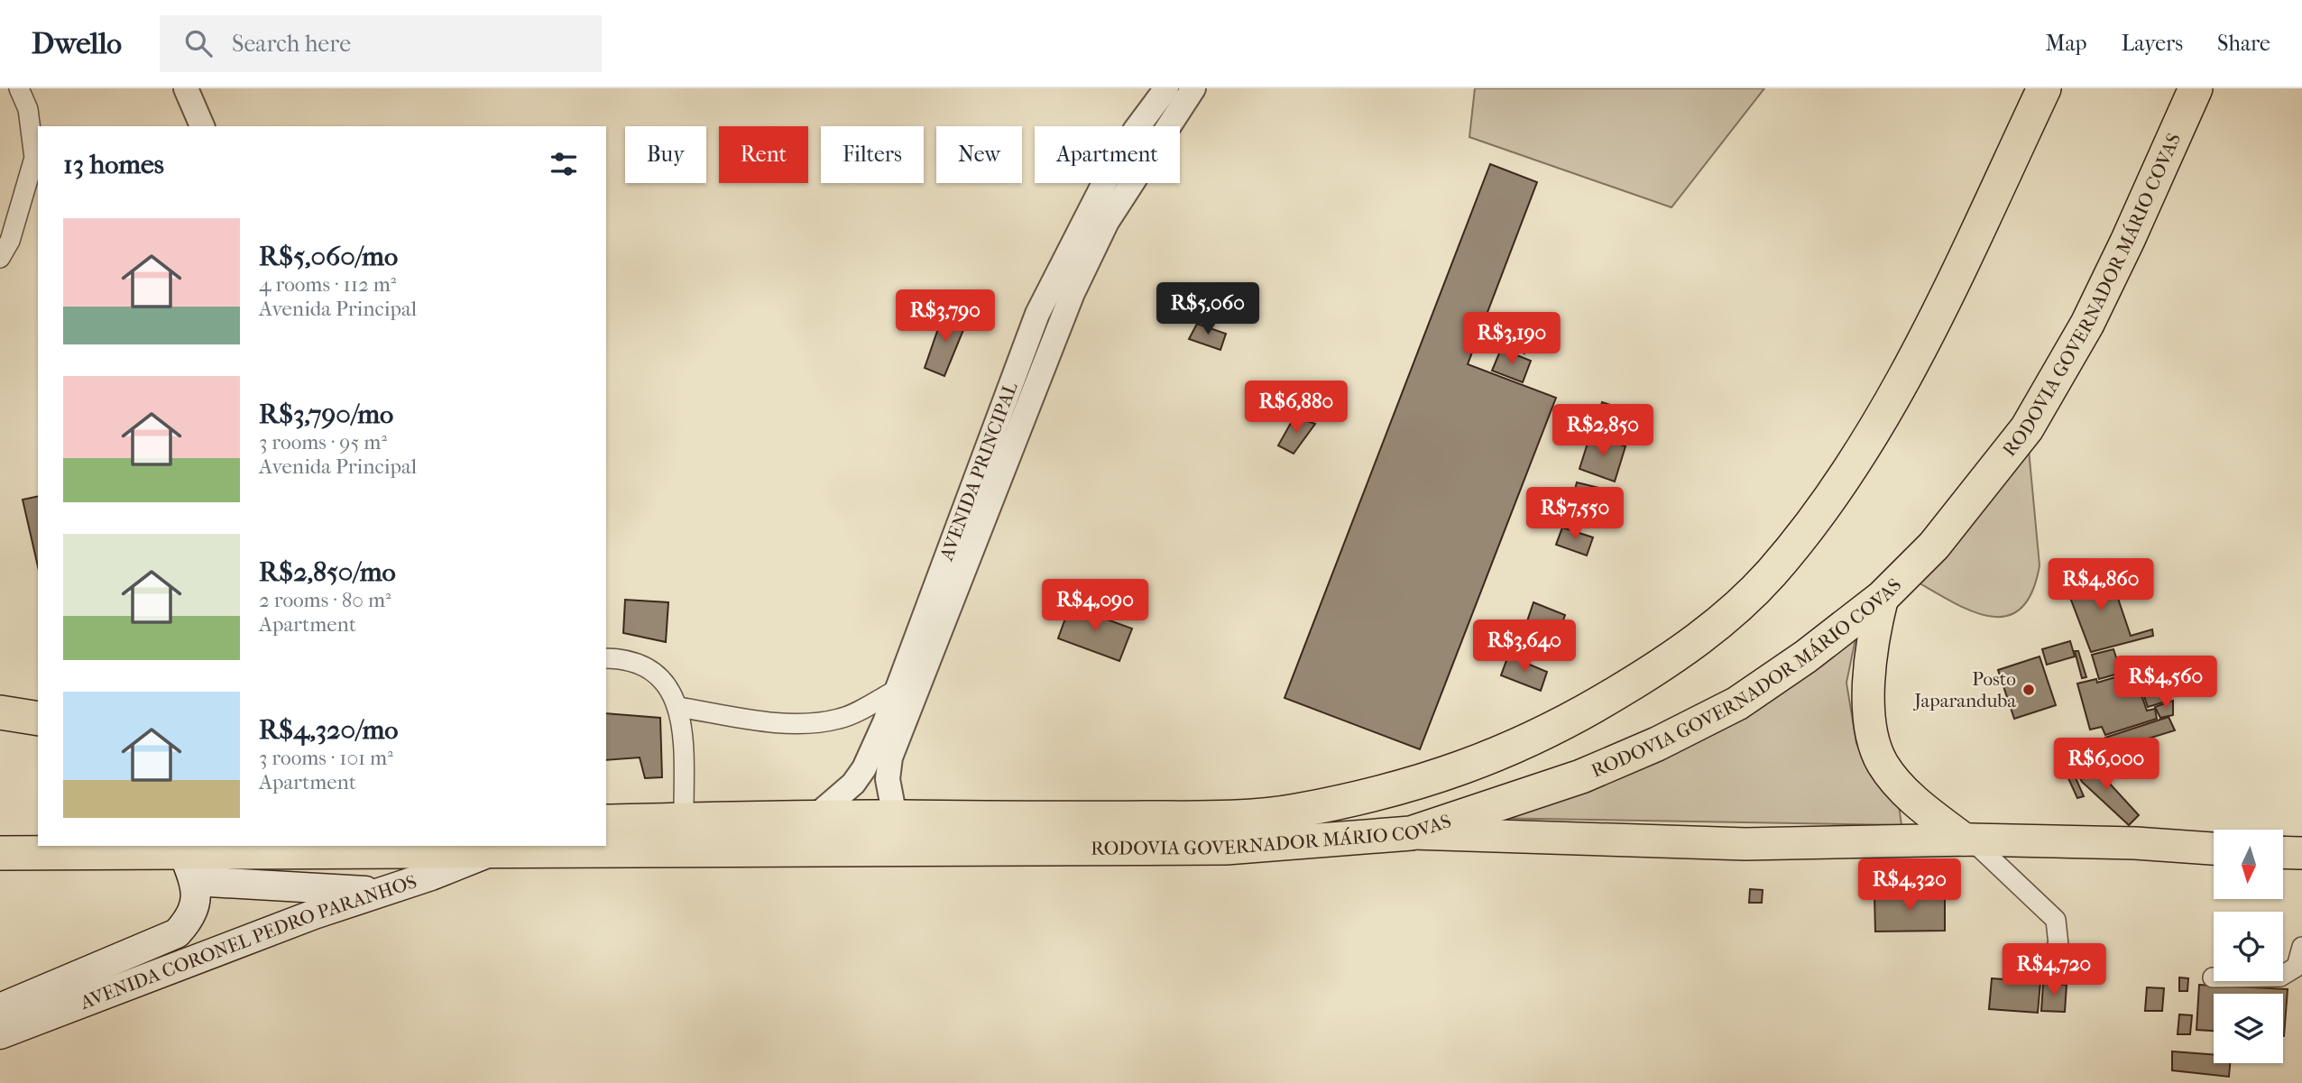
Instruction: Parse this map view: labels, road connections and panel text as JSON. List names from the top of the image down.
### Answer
{
  "streets": {
    "highway": ["RODOVIA GOVERNADOR MÁRIO COVAS"],
    "main road": ["AVENIDA CORONEL PEDRO PARANHOS"],
    "street": ["AVENIDA PRINCIPAL"]
  },
  "crossings": [
    ["RODOVIA GOVERNADOR MÁRIO COVAS", "AVENIDA PRINCIPAL"],
    ["RODOVIA GOVERNADOR MÁRIO COVAS", "AVENIDA CORONEL PEDRO PARANHOS"]
  ],
  "places": ["Posto Japaranduba"],
  "north": "bottom",
  "page": {
    "header": "Dwello",
    "search": "Search here",
    "nav": ["Map", "Layers", "Share"],
    "chip": [
      "Buy",
      "Rent",
      "Filters",
      "New",
      "Apartment"
    ],
    "heading": "13 homes",
    "list": [
      {
        "name": "R$5,060/mo",
        "note": "4 rooms · 112 m² · Avenida Principal"
      },
      {
        "name": "R$3,790/mo",
        "note": "3 rooms · 95 m² · Avenida Principal"
      },
      {
        "name": "R$2,850/mo",
        "note": "2 rooms · 80 m² · Apartment"
      },
      {
        "name": "R$4,320/mo",
        "note": "3 rooms · 101 m² · Apartment"
      }
    ],
    "price": [
      "R$5,060",
      "R$3,790",
      "R$3,190",
      "R$6,880",
      "R$2,850",
      "R$7,550",
      "R$4,860",
      "R$4,090",
      "R$3,640",
      "R$4,560",
      "R$6,000",
      "R$4,320",
      "R$4,720"
    ]
  }
}
